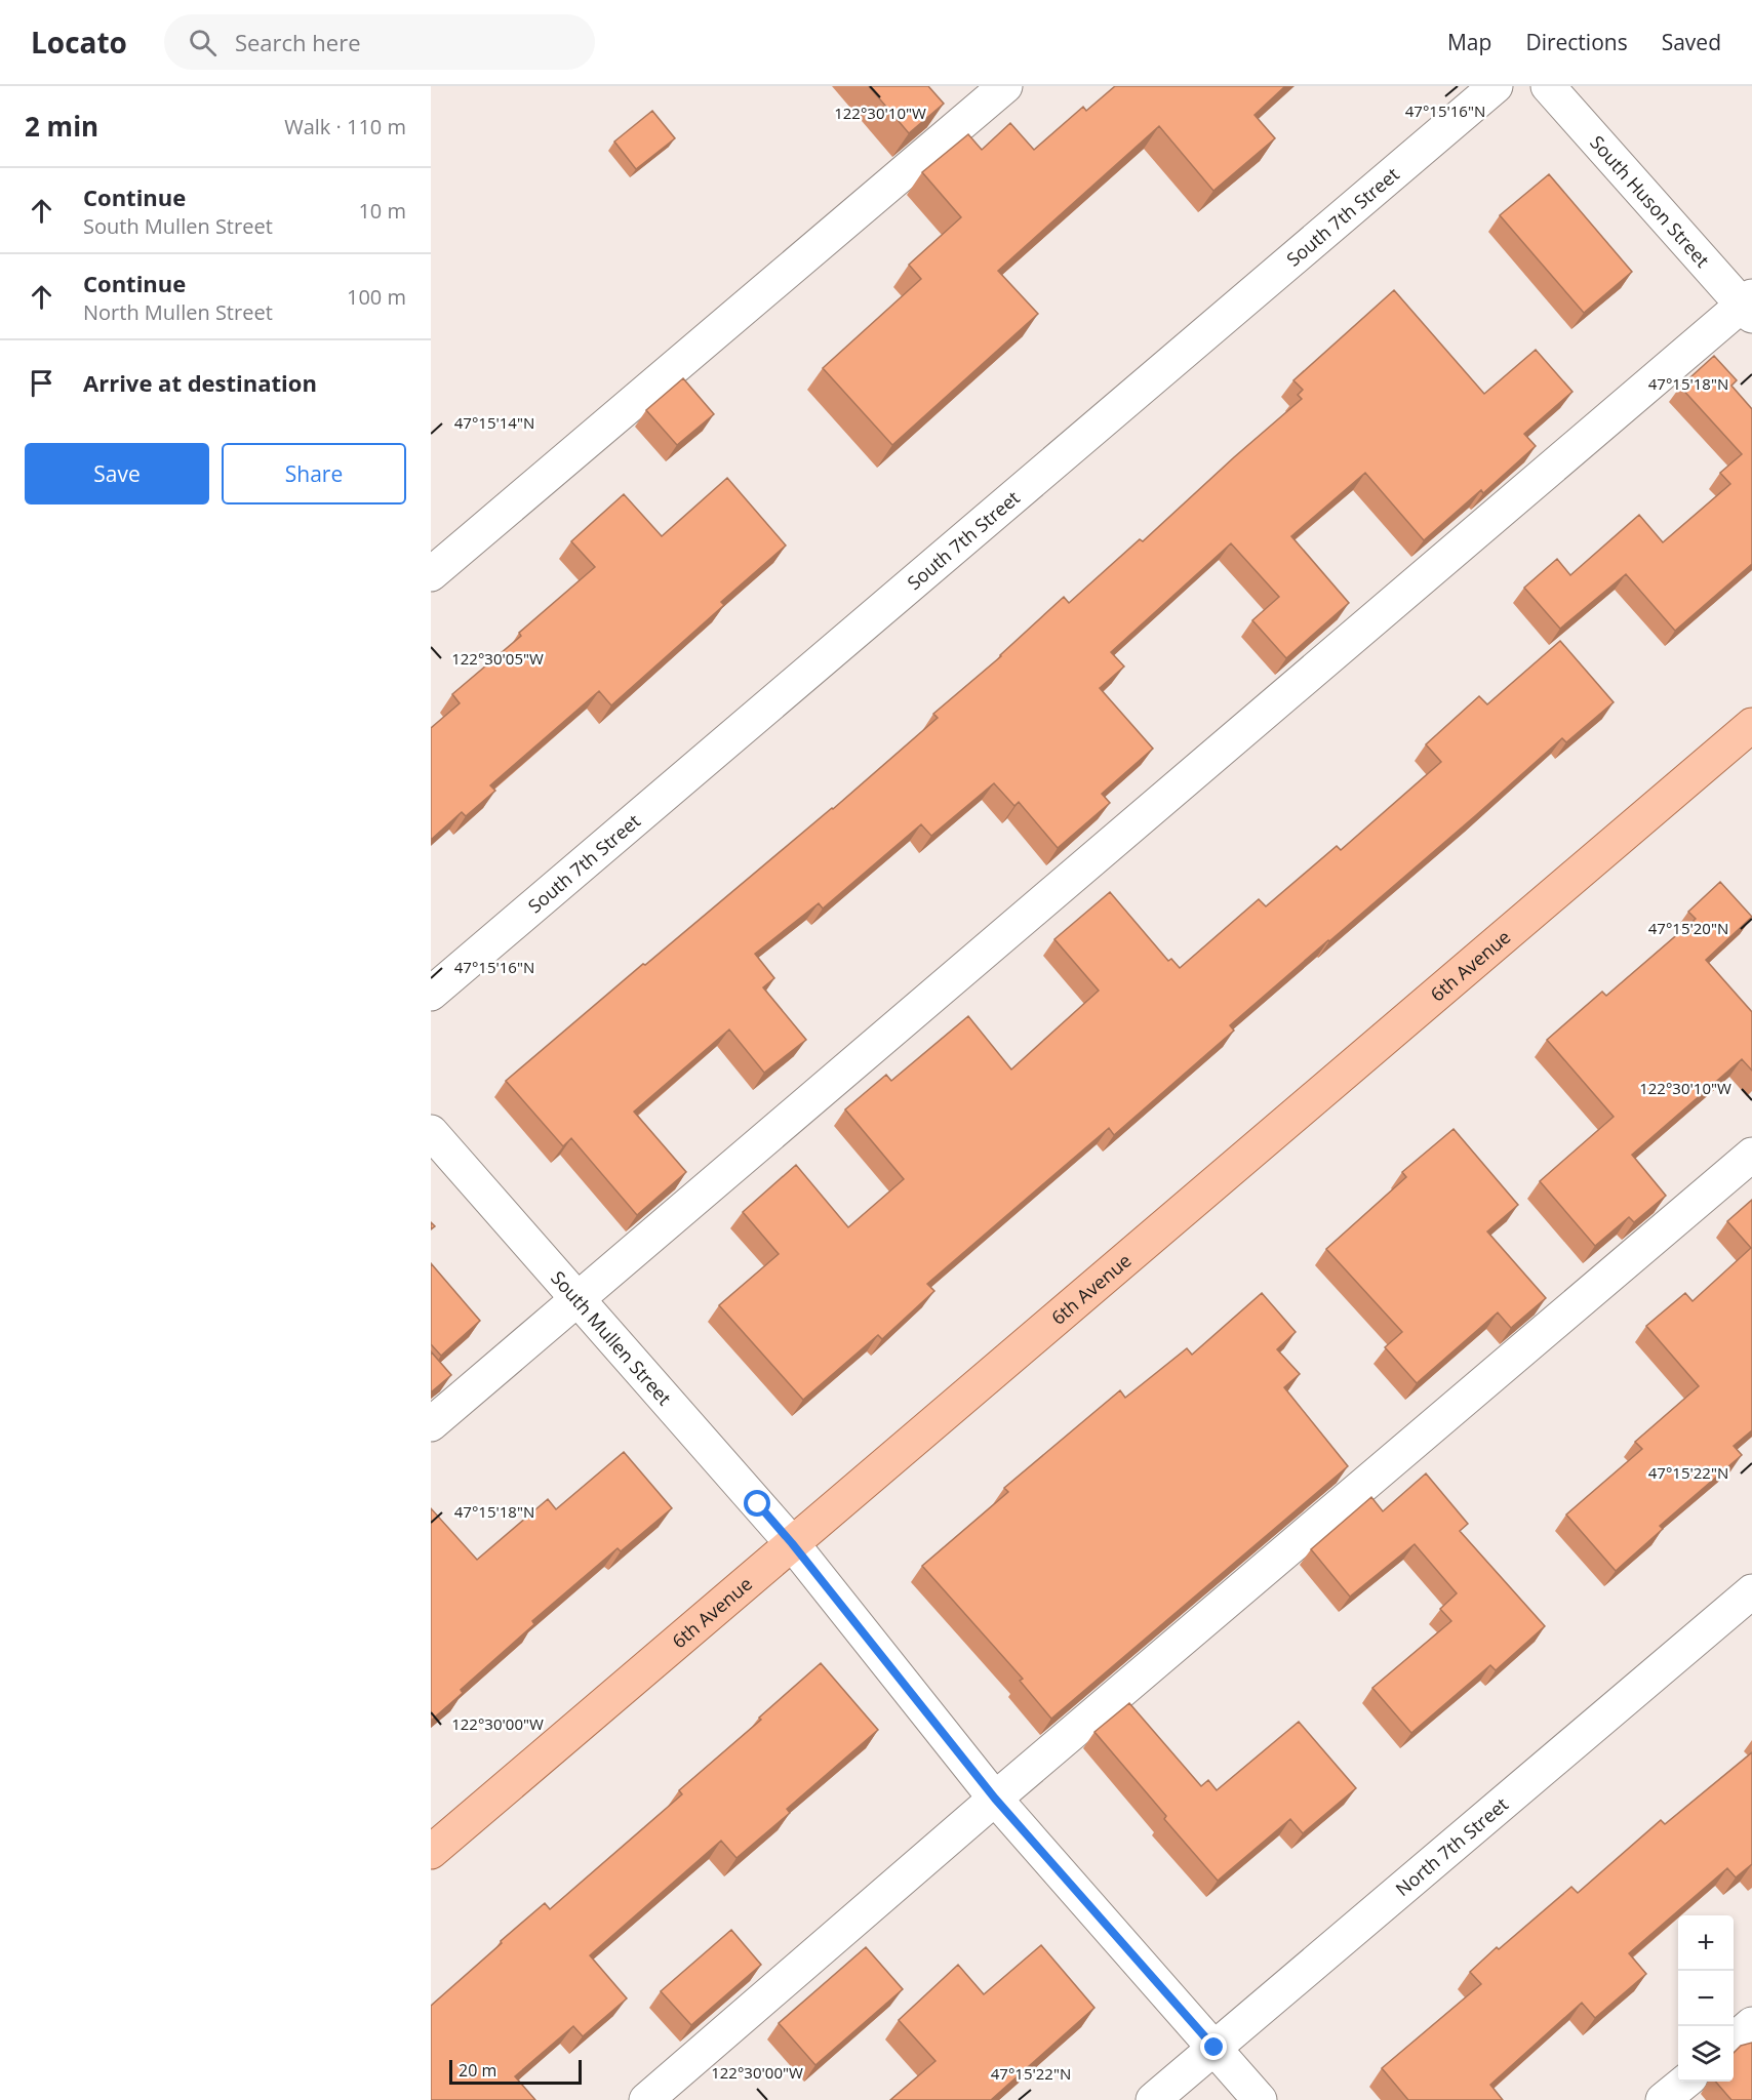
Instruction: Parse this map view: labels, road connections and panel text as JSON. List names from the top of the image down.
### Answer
{
  "streets": {
    "main road": ["6th Avenue"],
    "street": [
      "South Huson Street",
      "South 7th Street",
      "South Mullen Street",
      "North 7th Street"
    ]
  },
  "crossings": [
    ["6th Avenue", "South Mullen Street"],
    ["South Mullen Street", "North 7th Street"]
  ],
  "scale_bar": "20 m",
  "page": {
    "header": "Locato",
    "search": "Search here",
    "nav": ["Map", "Directions", "Saved"],
    "heading": ["2 min", "Walk · 110 m"],
    "list": [
      ["Continue", "South Mullen Street", "10 m"],
      ["Continue", "North Mullen Street", "100 m"],
      "Arrive at destination"
    ],
    "buttons": ["Save", "Share"],
    "map_buttons": ["+", "−"],
    "scale": "20 m"
  },
  "coordinates": [
    "47°15'16\"N",
    "122°30'10\"W",
    "47°15'18\"N",
    "47°15'14\"N",
    "122°30'05\"W",
    "47°15'20\"N",
    "47°15'22\"N",
    "122°30'00\"W"
  ]
}
